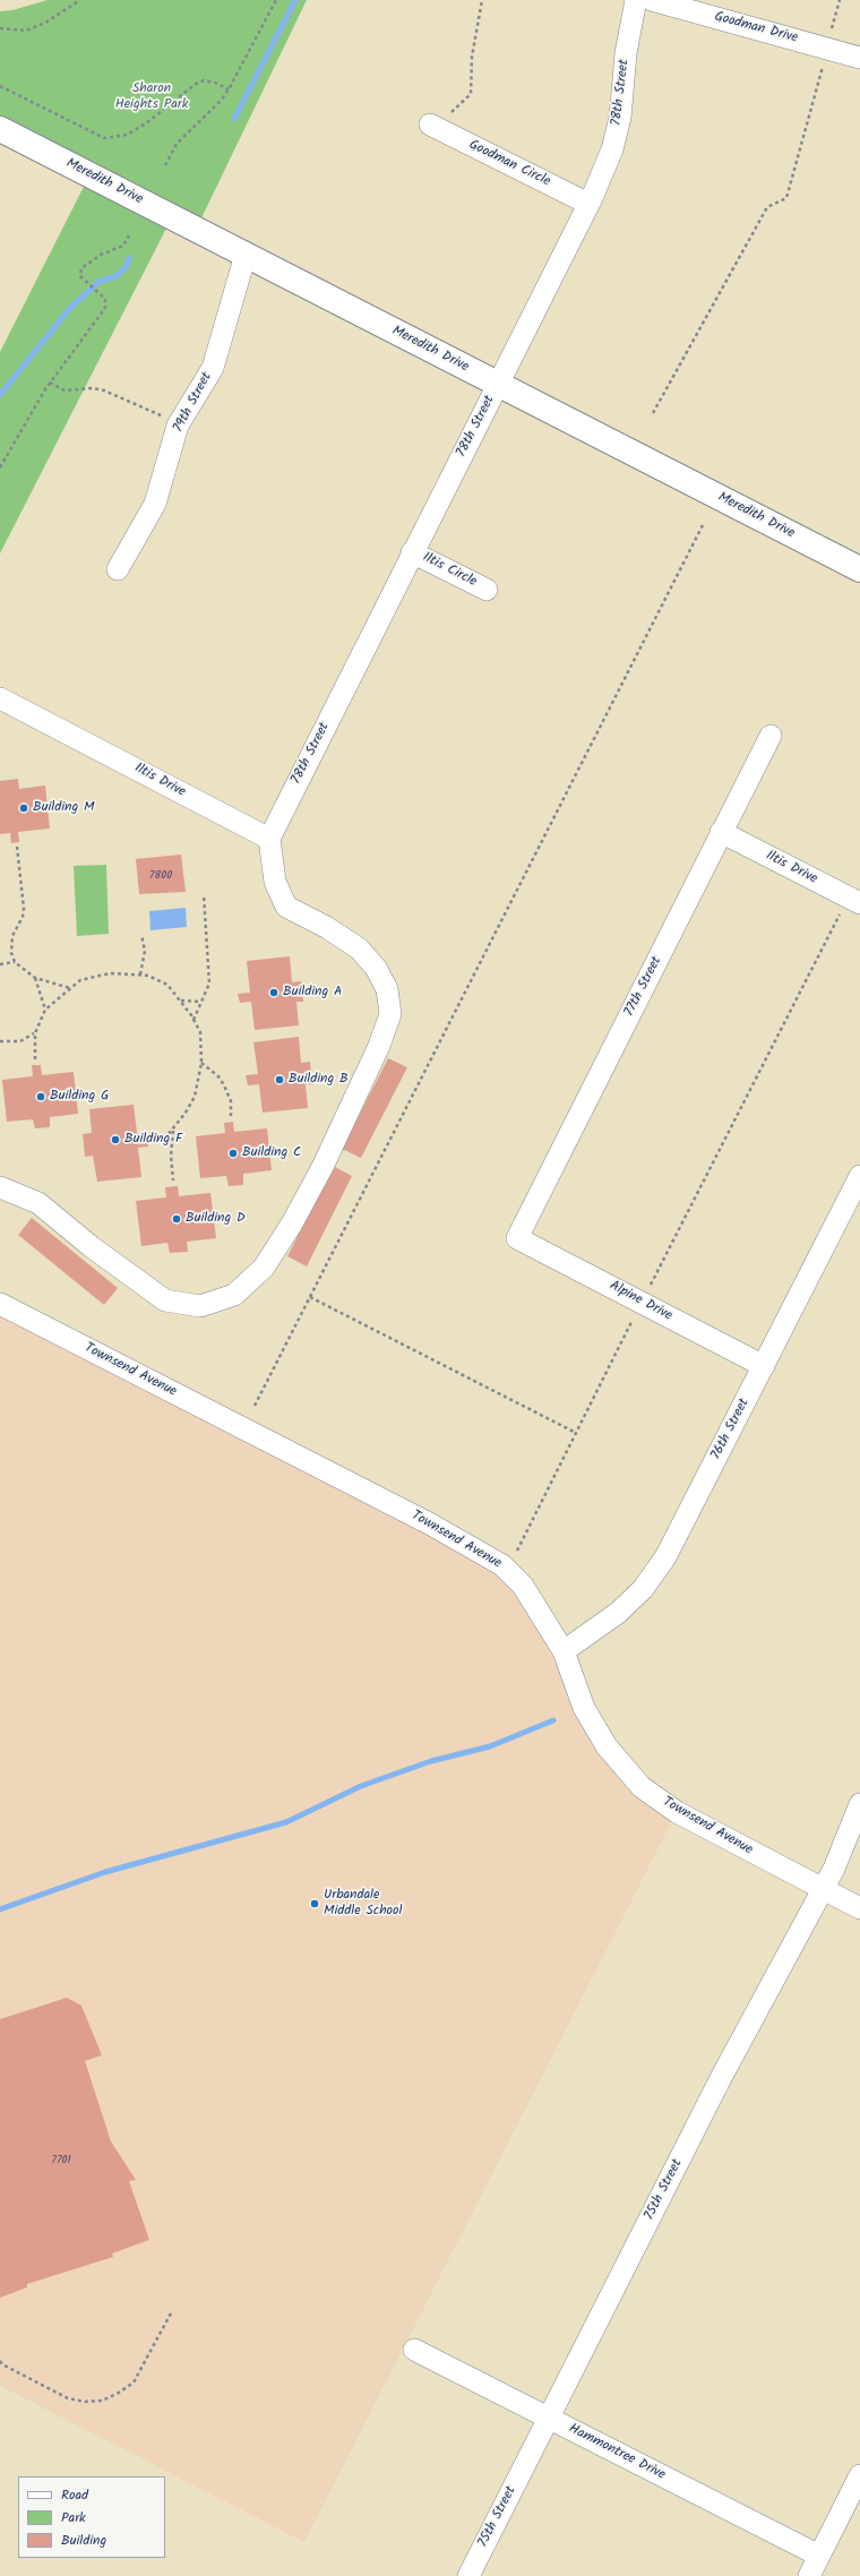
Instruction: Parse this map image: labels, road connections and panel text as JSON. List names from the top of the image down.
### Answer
{
  "streets": {
    "main road": ["Meredith Drive"],
    "street": [
      "Goodman Drive",
      "78th Street",
      "Goodman Circle",
      "79th Street",
      "Iltis Circle",
      "Iltis Drive",
      "77th Street",
      "Alpine Drive",
      "Townsend Avenue",
      "76th Street",
      "75th Street",
      "Hammontree Drive"
    ]
  },
  "crossings": [
    ["78th Street", "Goodman Circle"],
    ["78th Street", "Meredith Drive"],
    ["78th Street", "Iltis Circle"],
    ["78th Street", "Iltis Drive"],
    ["Meredith Drive", "79th Street"],
    ["Iltis Drive", "77th Street"],
    ["77th Street", "Alpine Drive"],
    ["Alpine Drive", "76th Street"],
    ["Townsend Avenue", "76th Street"],
    ["Townsend Avenue", "75th Street"],
    ["75th Street", "Hammontree Drive"]
  ],
  "parks": ["Sharon Heights Park"],
  "places": [
    "Building M",
    "Building A",
    "Building B",
    "Building G",
    "Building F",
    "Building C",
    "Building D",
    "Urbandale Middle School"
  ],
  "house_numbers": ["7800", "7701"],
  "legend": ["Road", "Park", "Building"]
}
